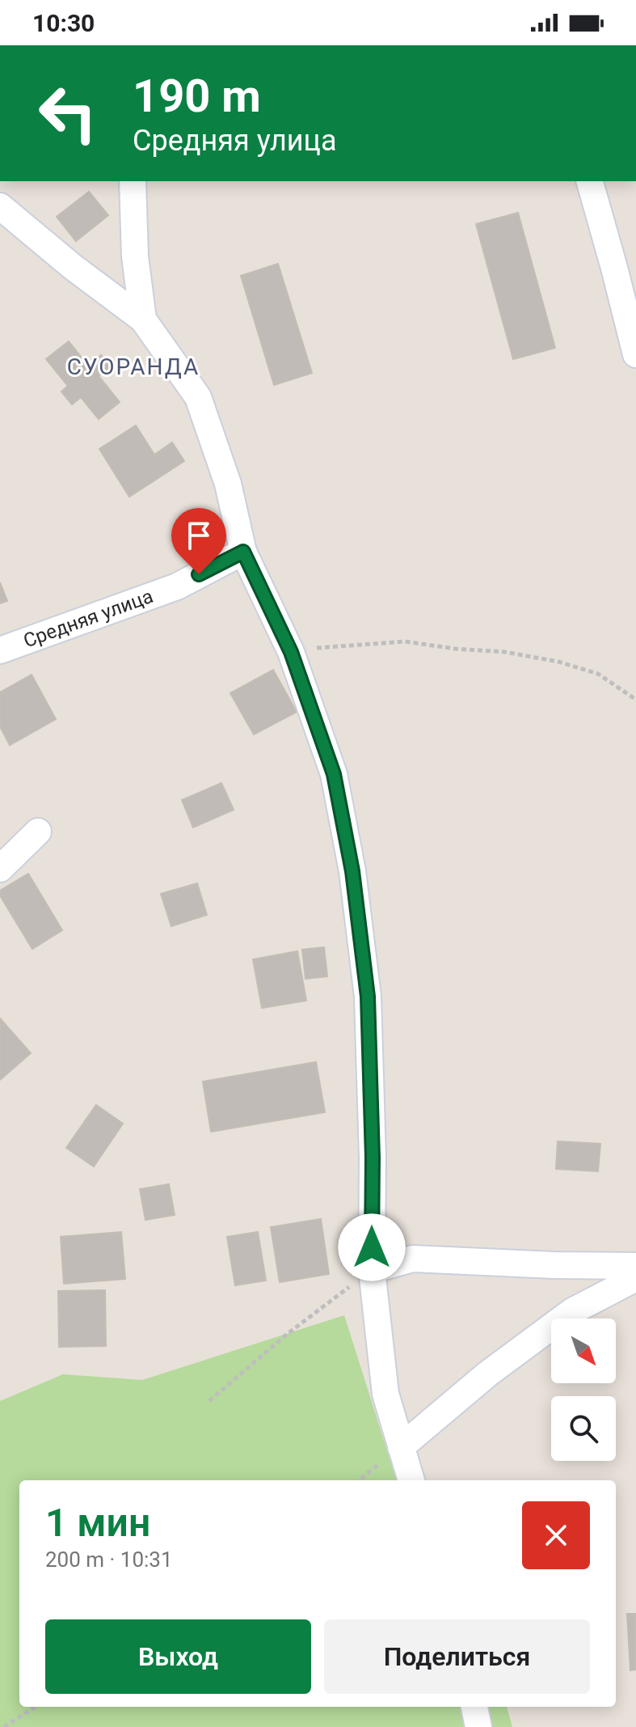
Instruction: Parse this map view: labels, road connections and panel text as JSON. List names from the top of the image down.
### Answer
{
  "streets": {
    "street": ["Средняя улица"]
  },
  "districts": ["СУОРАНДА"],
  "north": "bottom right",
  "page": {
    "status": "10:30",
    "turn": ["190 m", "Средняя улица"],
    "heading": ["1 мин", "200 m · 10:31"],
    "buttons": ["Выход", "Поделиться"]
  }
}
